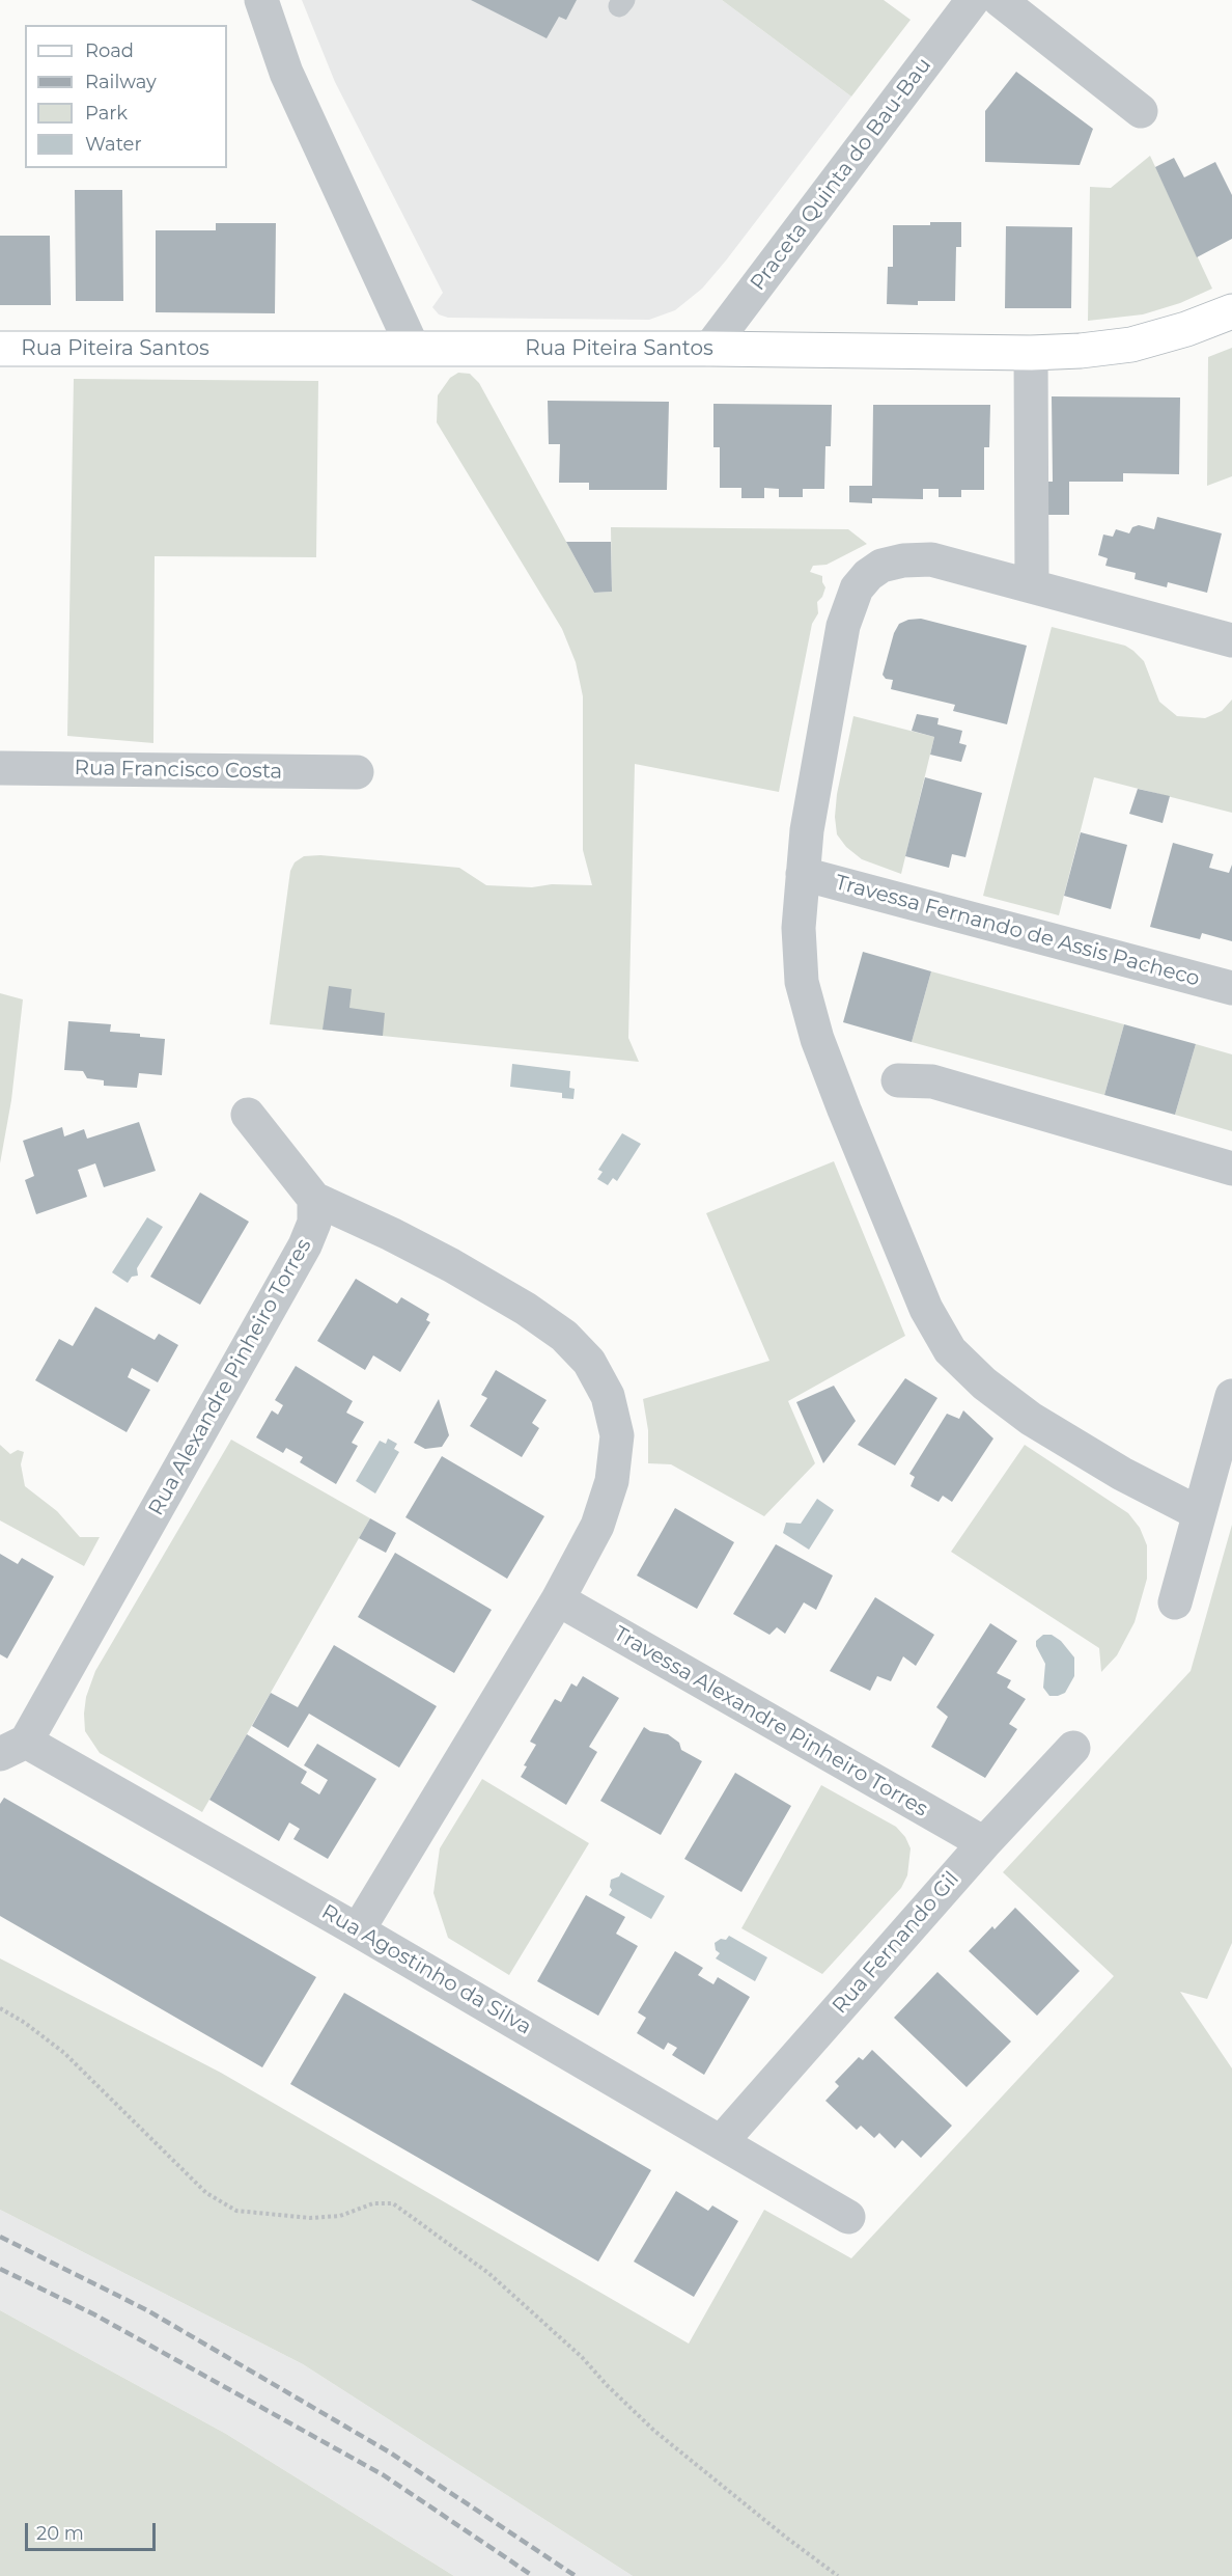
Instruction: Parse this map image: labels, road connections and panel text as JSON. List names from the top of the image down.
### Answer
{
  "streets": {
    "street": [
      "Praceta Quinta do Bau-Bau",
      "Rua Piteira Santos",
      "Rua Francisco Costa",
      "Travessa Fernando de Assis Pacheco",
      "Rua Alexandre Pinheiro Torres",
      "Travessa Alexandre Pinheiro Torres",
      "Rua Fernando Gil",
      "Rua Agostinho da Silva"
    ]
  },
  "crossings": [
    ["Praceta Quinta do Bau-Bau", "Rua Piteira Santos"],
    ["Rua Alexandre Pinheiro Torres", "Rua Agostinho da Silva"],
    ["Travessa Alexandre Pinheiro Torres", "Rua Fernando Gil"],
    ["Rua Fernando Gil", "Rua Agostinho da Silva"]
  ],
  "legend": [
    "Road",
    "Railway",
    "Park",
    "Water"
  ],
  "scale_bar": "20 m"
}
